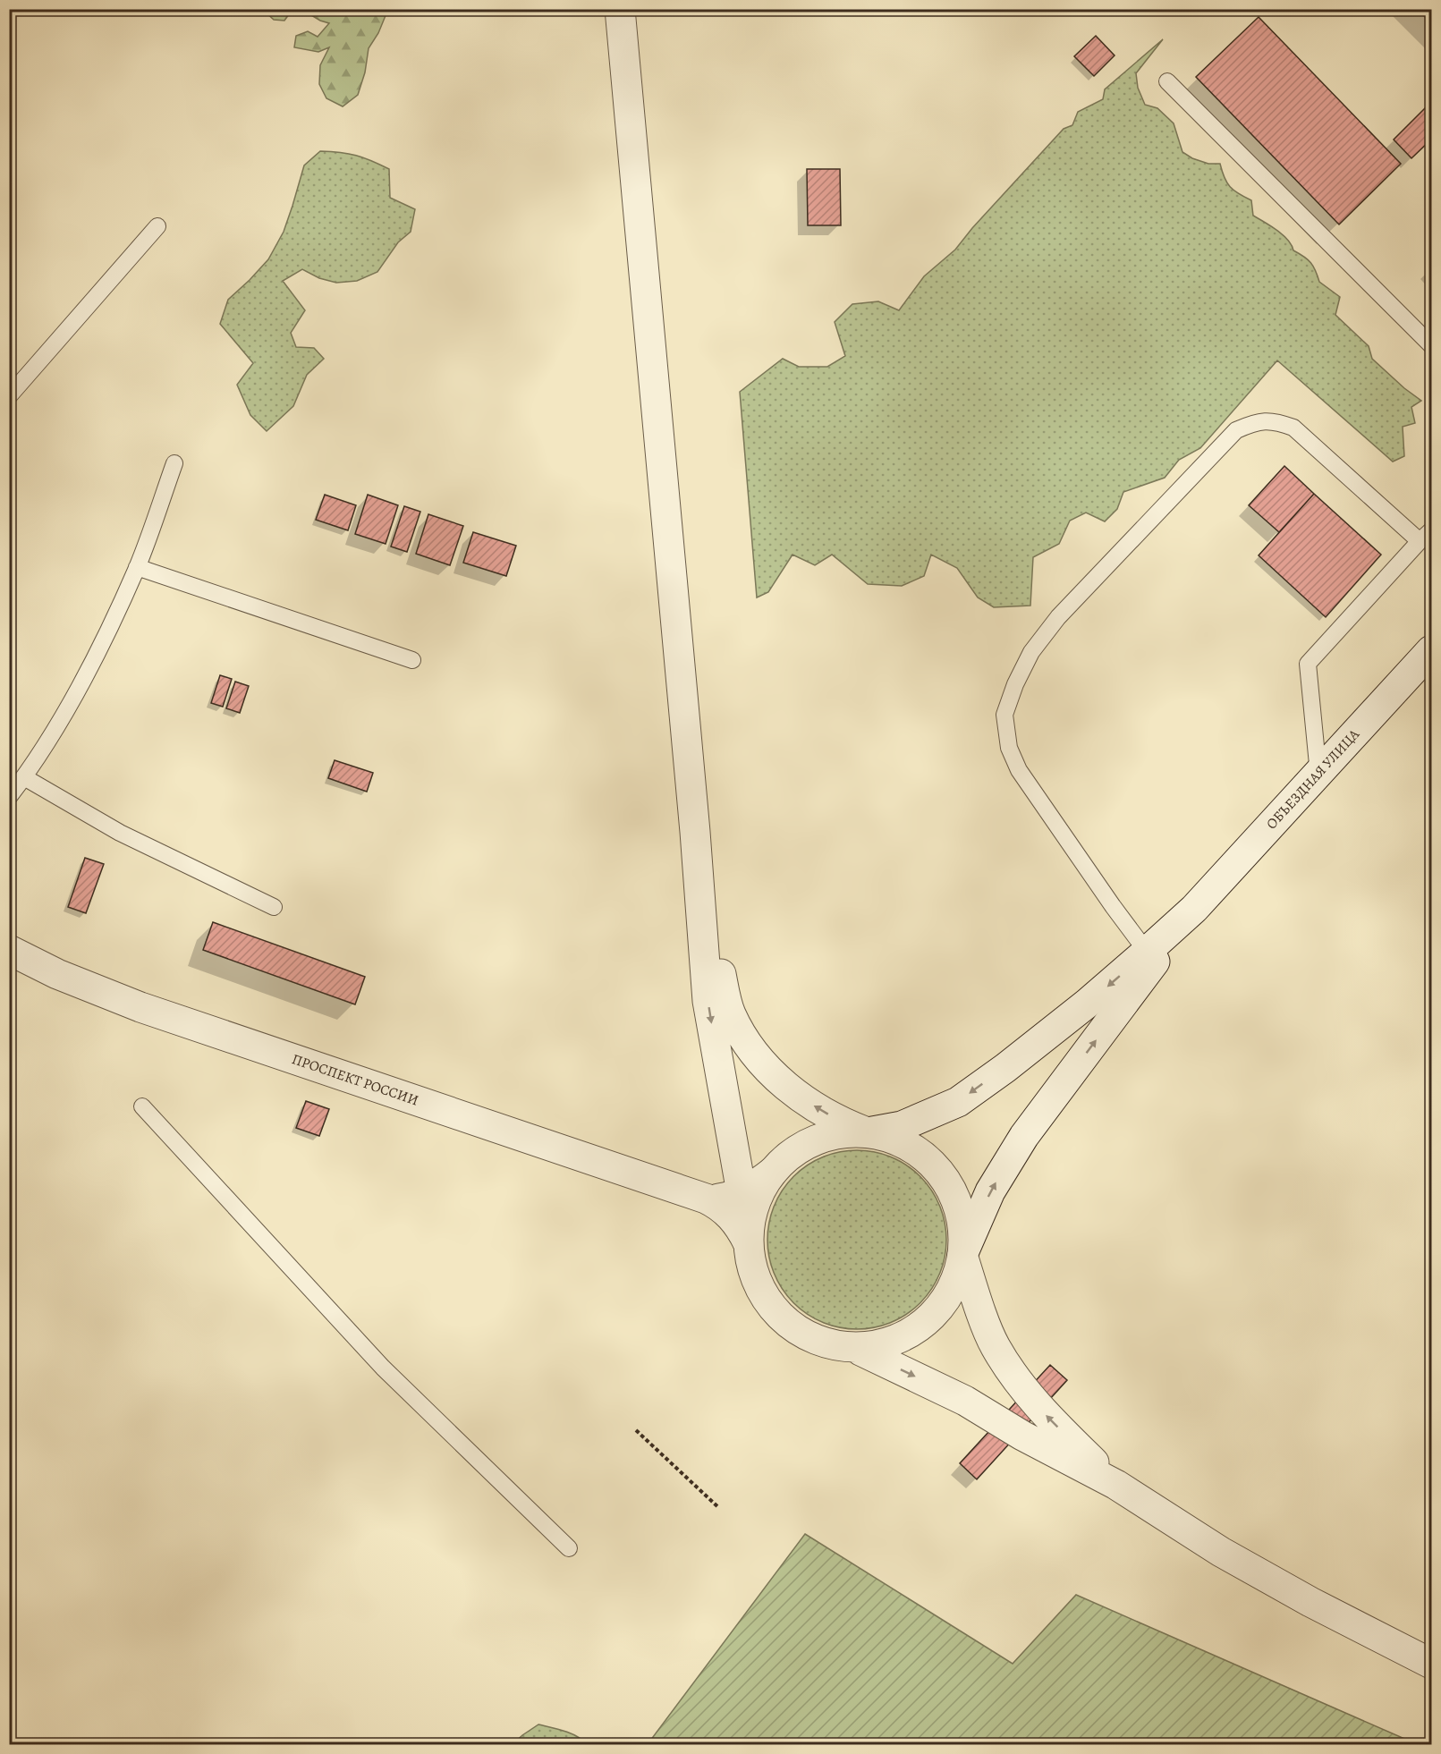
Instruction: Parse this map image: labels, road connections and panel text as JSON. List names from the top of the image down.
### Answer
{
  "streets": {
    "street": ["ОБЪЕЗДНАЯ УЛИЦА", "ПРОСПЕКТ РОССИИ"]
  }
}
